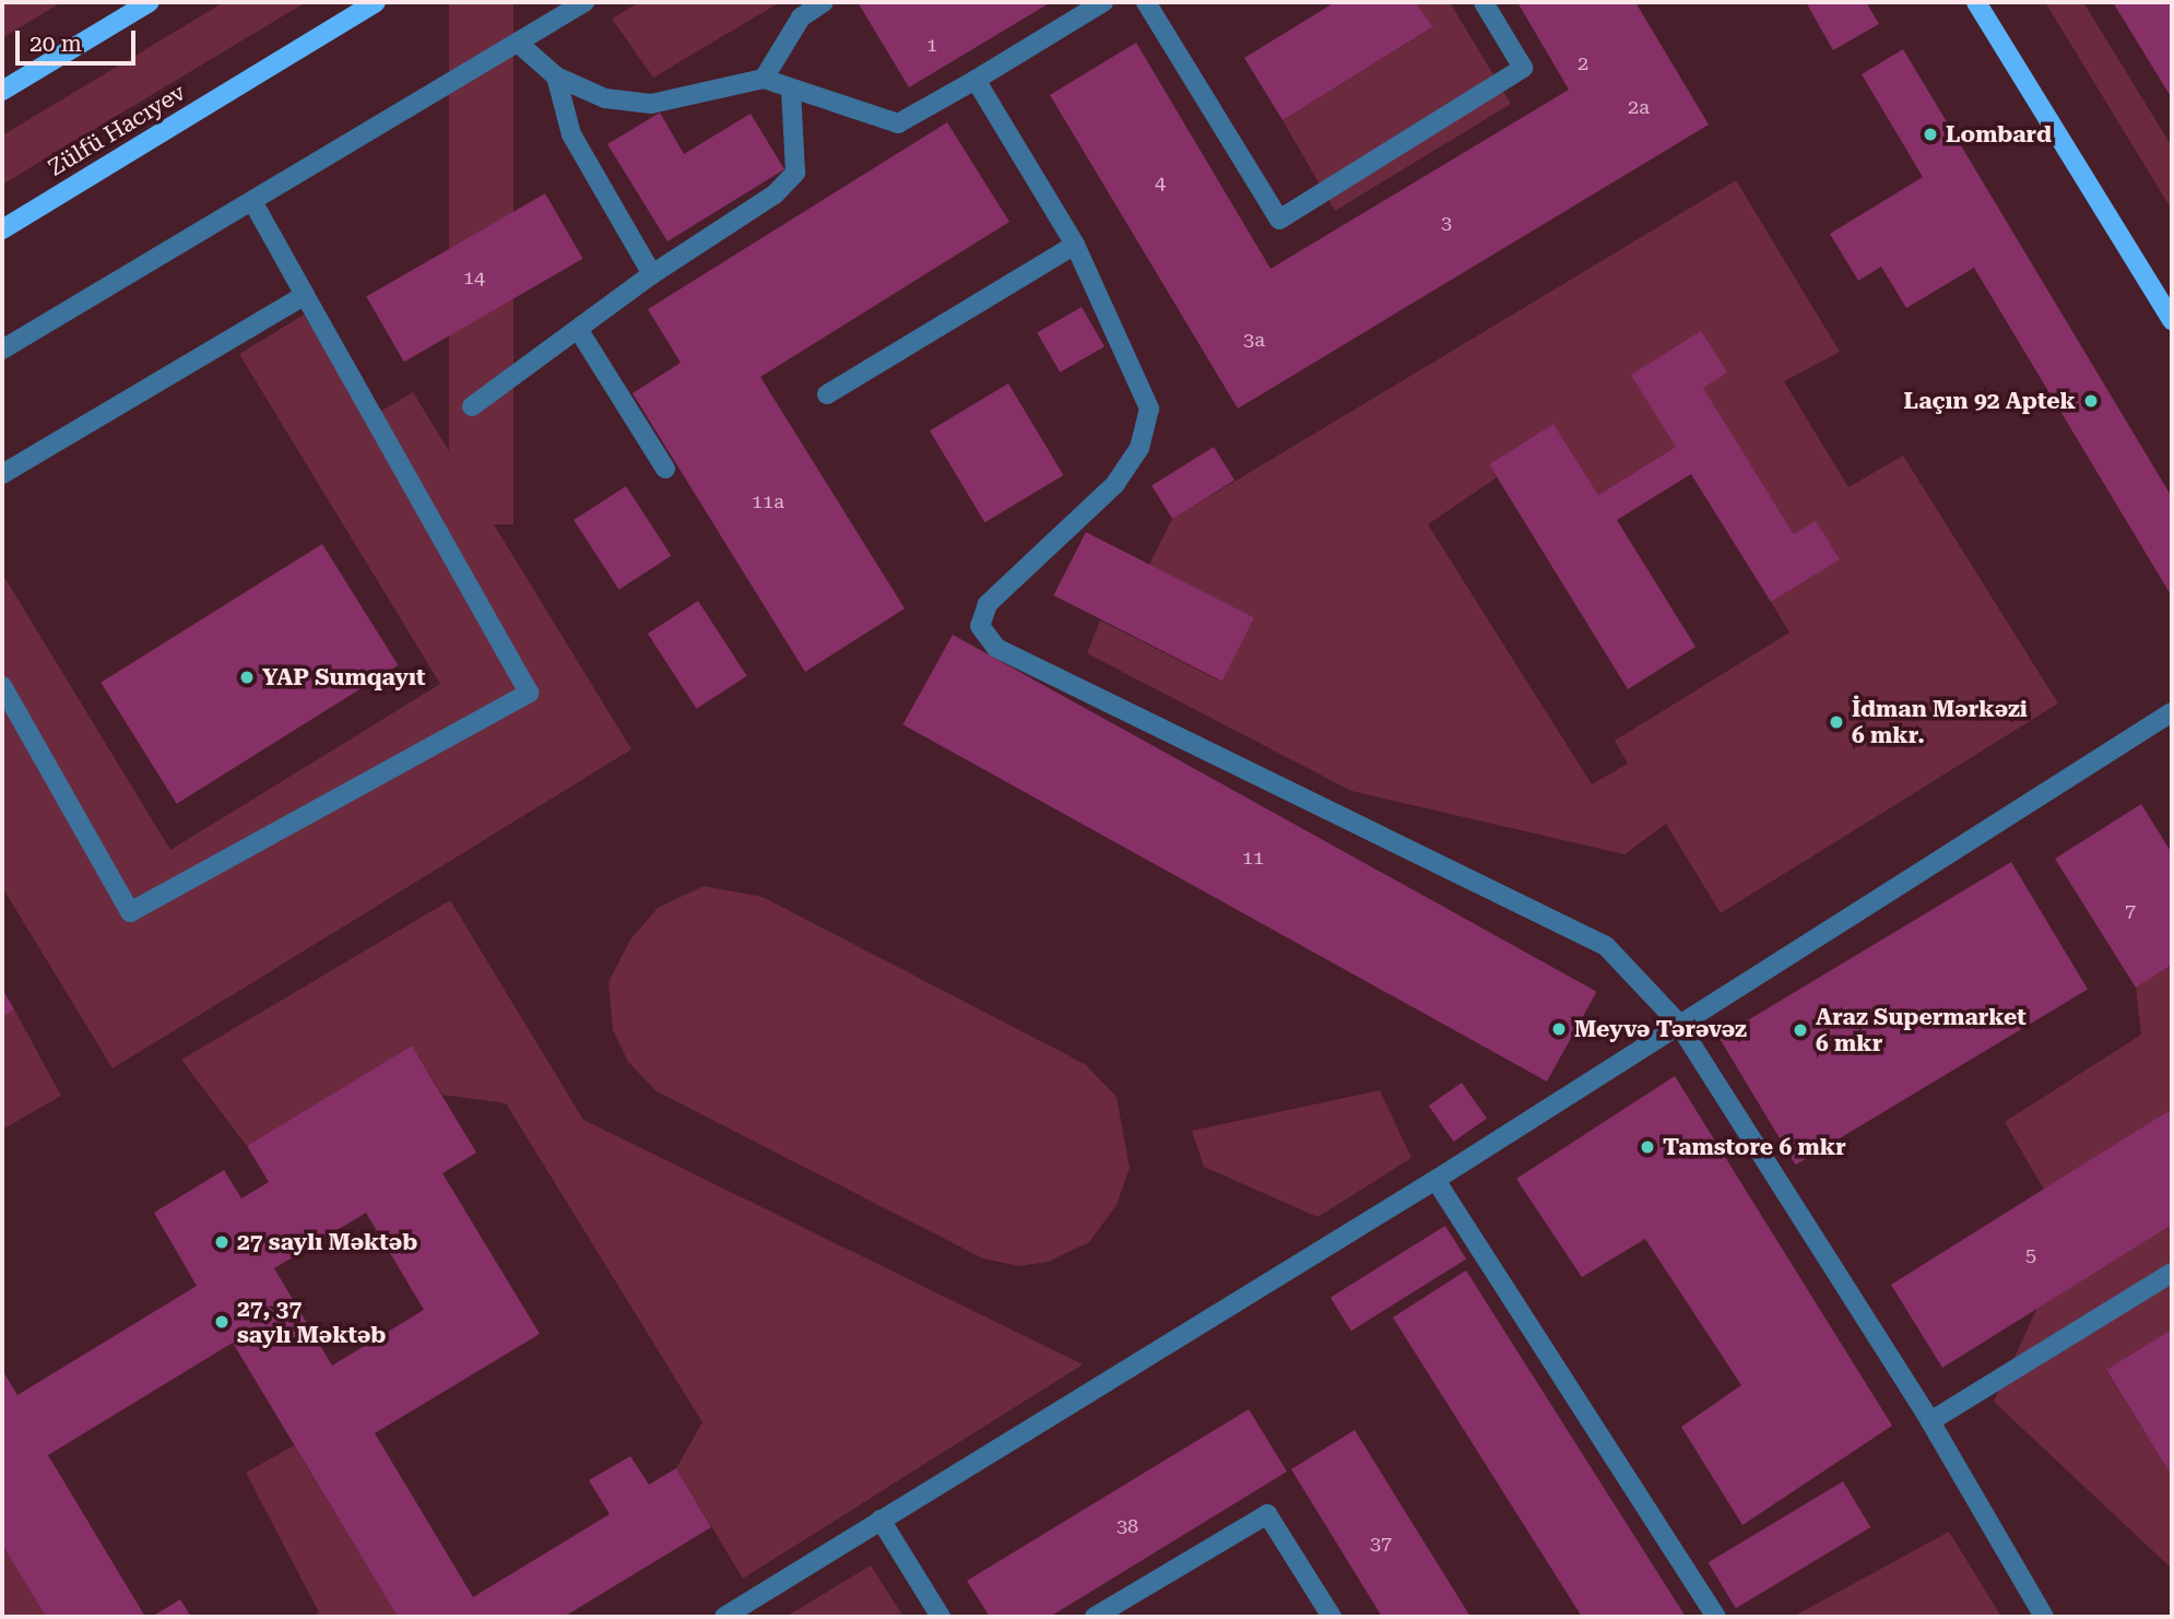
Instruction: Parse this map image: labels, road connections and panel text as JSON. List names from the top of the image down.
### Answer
{
  "streets": {
    "main road": ["Zülfü Hacıyev"]
  },
  "places": [
    "Lombard",
    "Laçın 92 Aptek",
    "YAP Sumqayıt",
    "İdman Mәrkәzi 6 mkr.",
    "Meyvə Tərəvəz",
    "Araz Supermarket 6 mkr",
    "Tamstore 6 mkr",
    "27 saylı Məktəb",
    "27, 37 saylı Məktəb"
  ],
  "house_numbers": [
    "1",
    "2",
    "2a",
    "4",
    "3",
    "14",
    "3a",
    "11a",
    "11",
    "7",
    "5",
    "38",
    "37"
  ],
  "scale_bar": "20 m"
}
